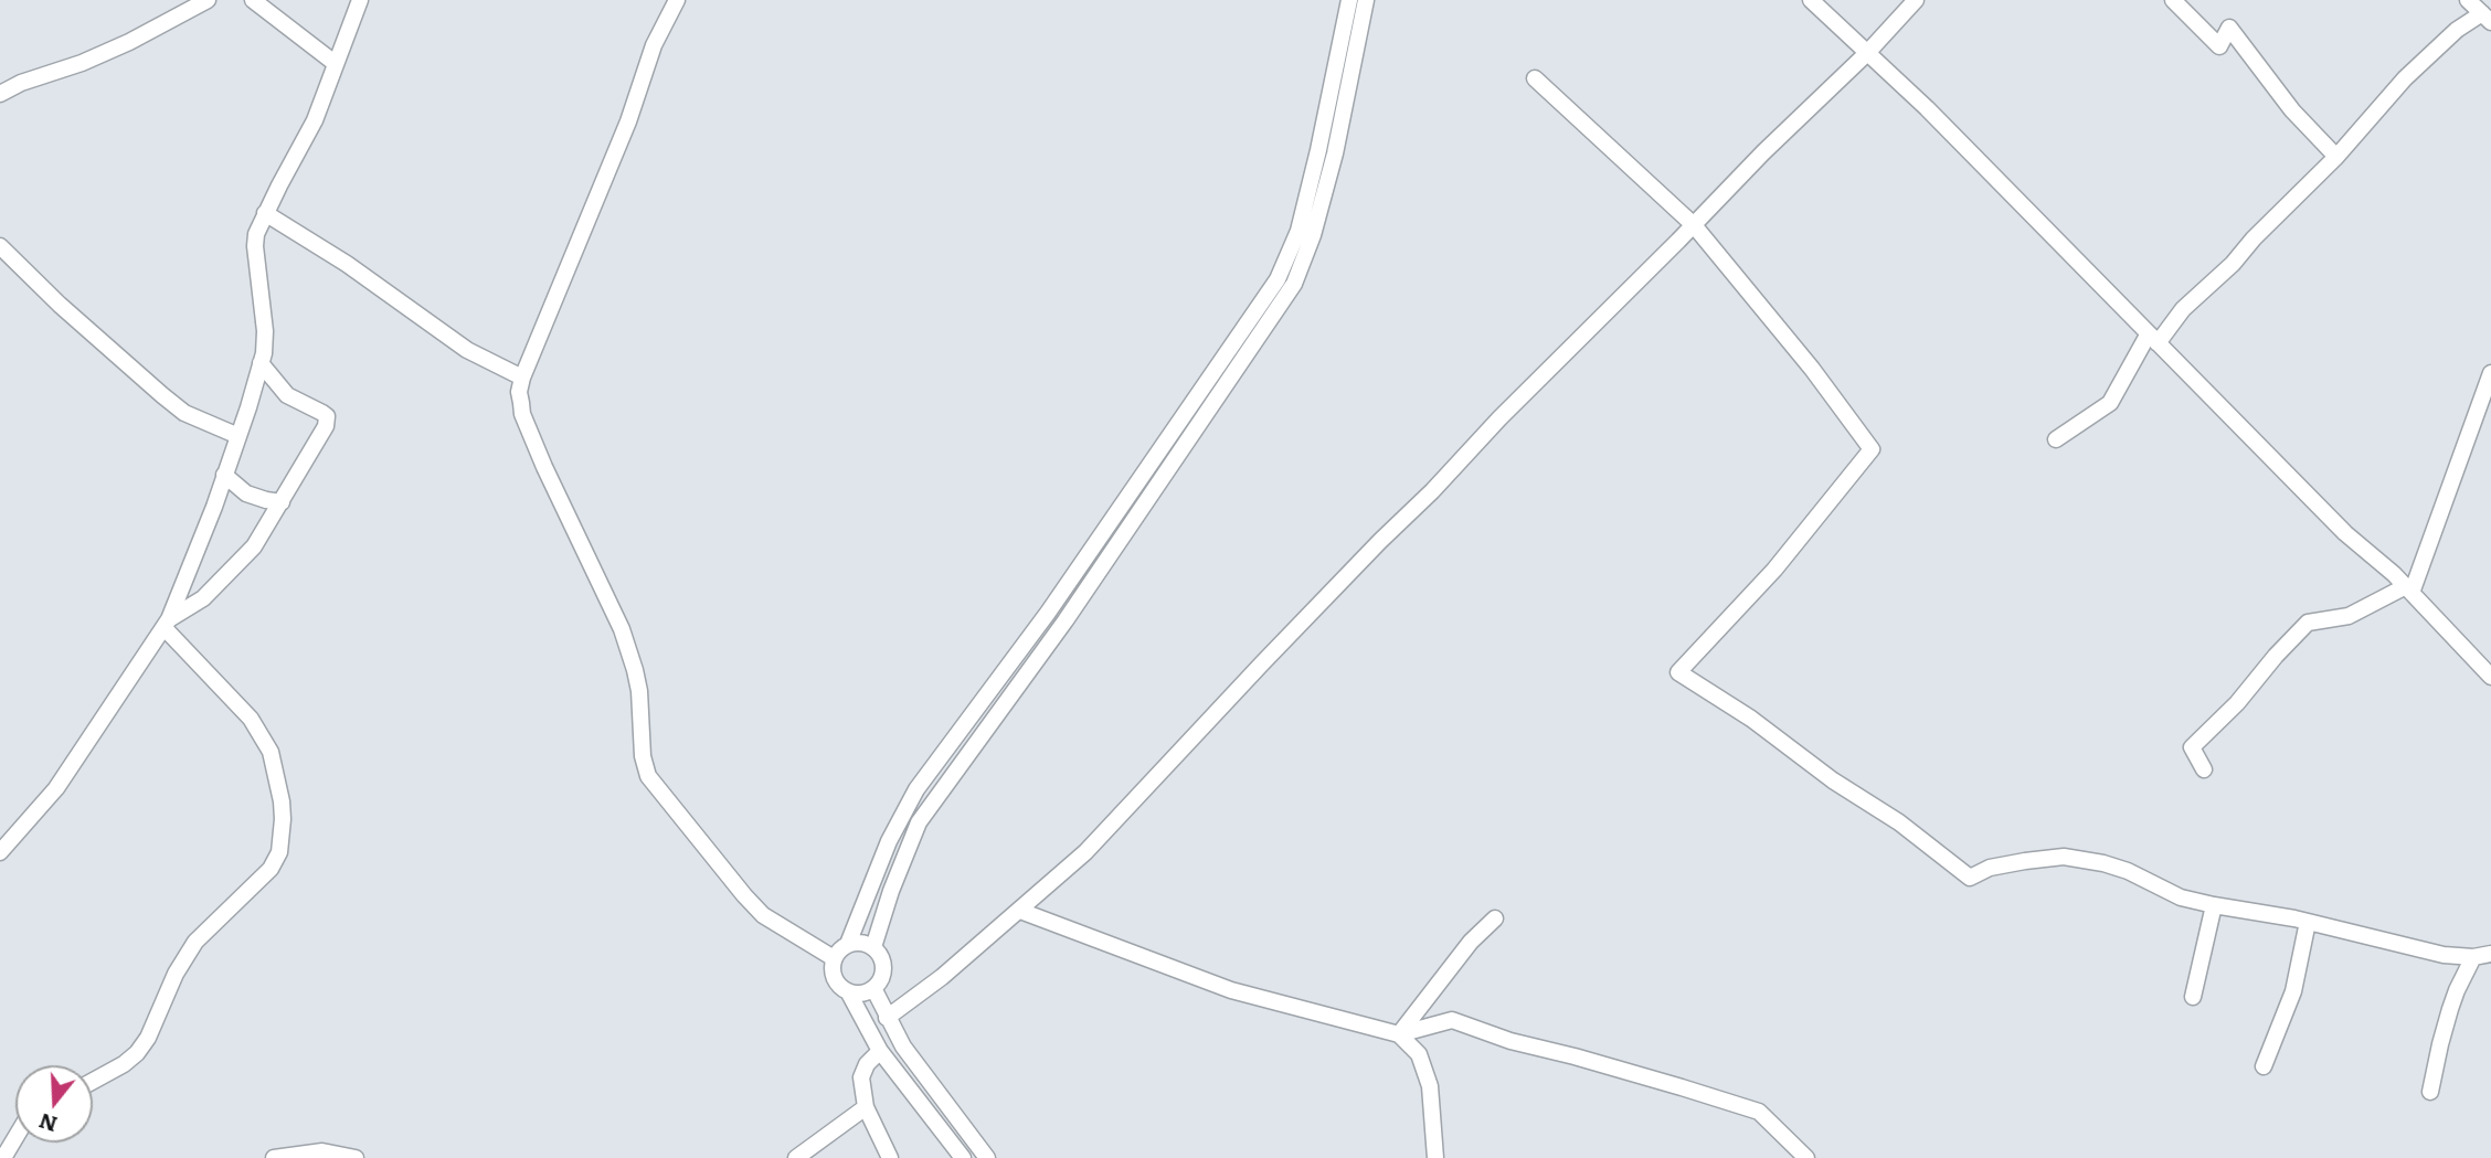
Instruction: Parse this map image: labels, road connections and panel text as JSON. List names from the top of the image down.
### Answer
{
  "north": "bottom"
}
